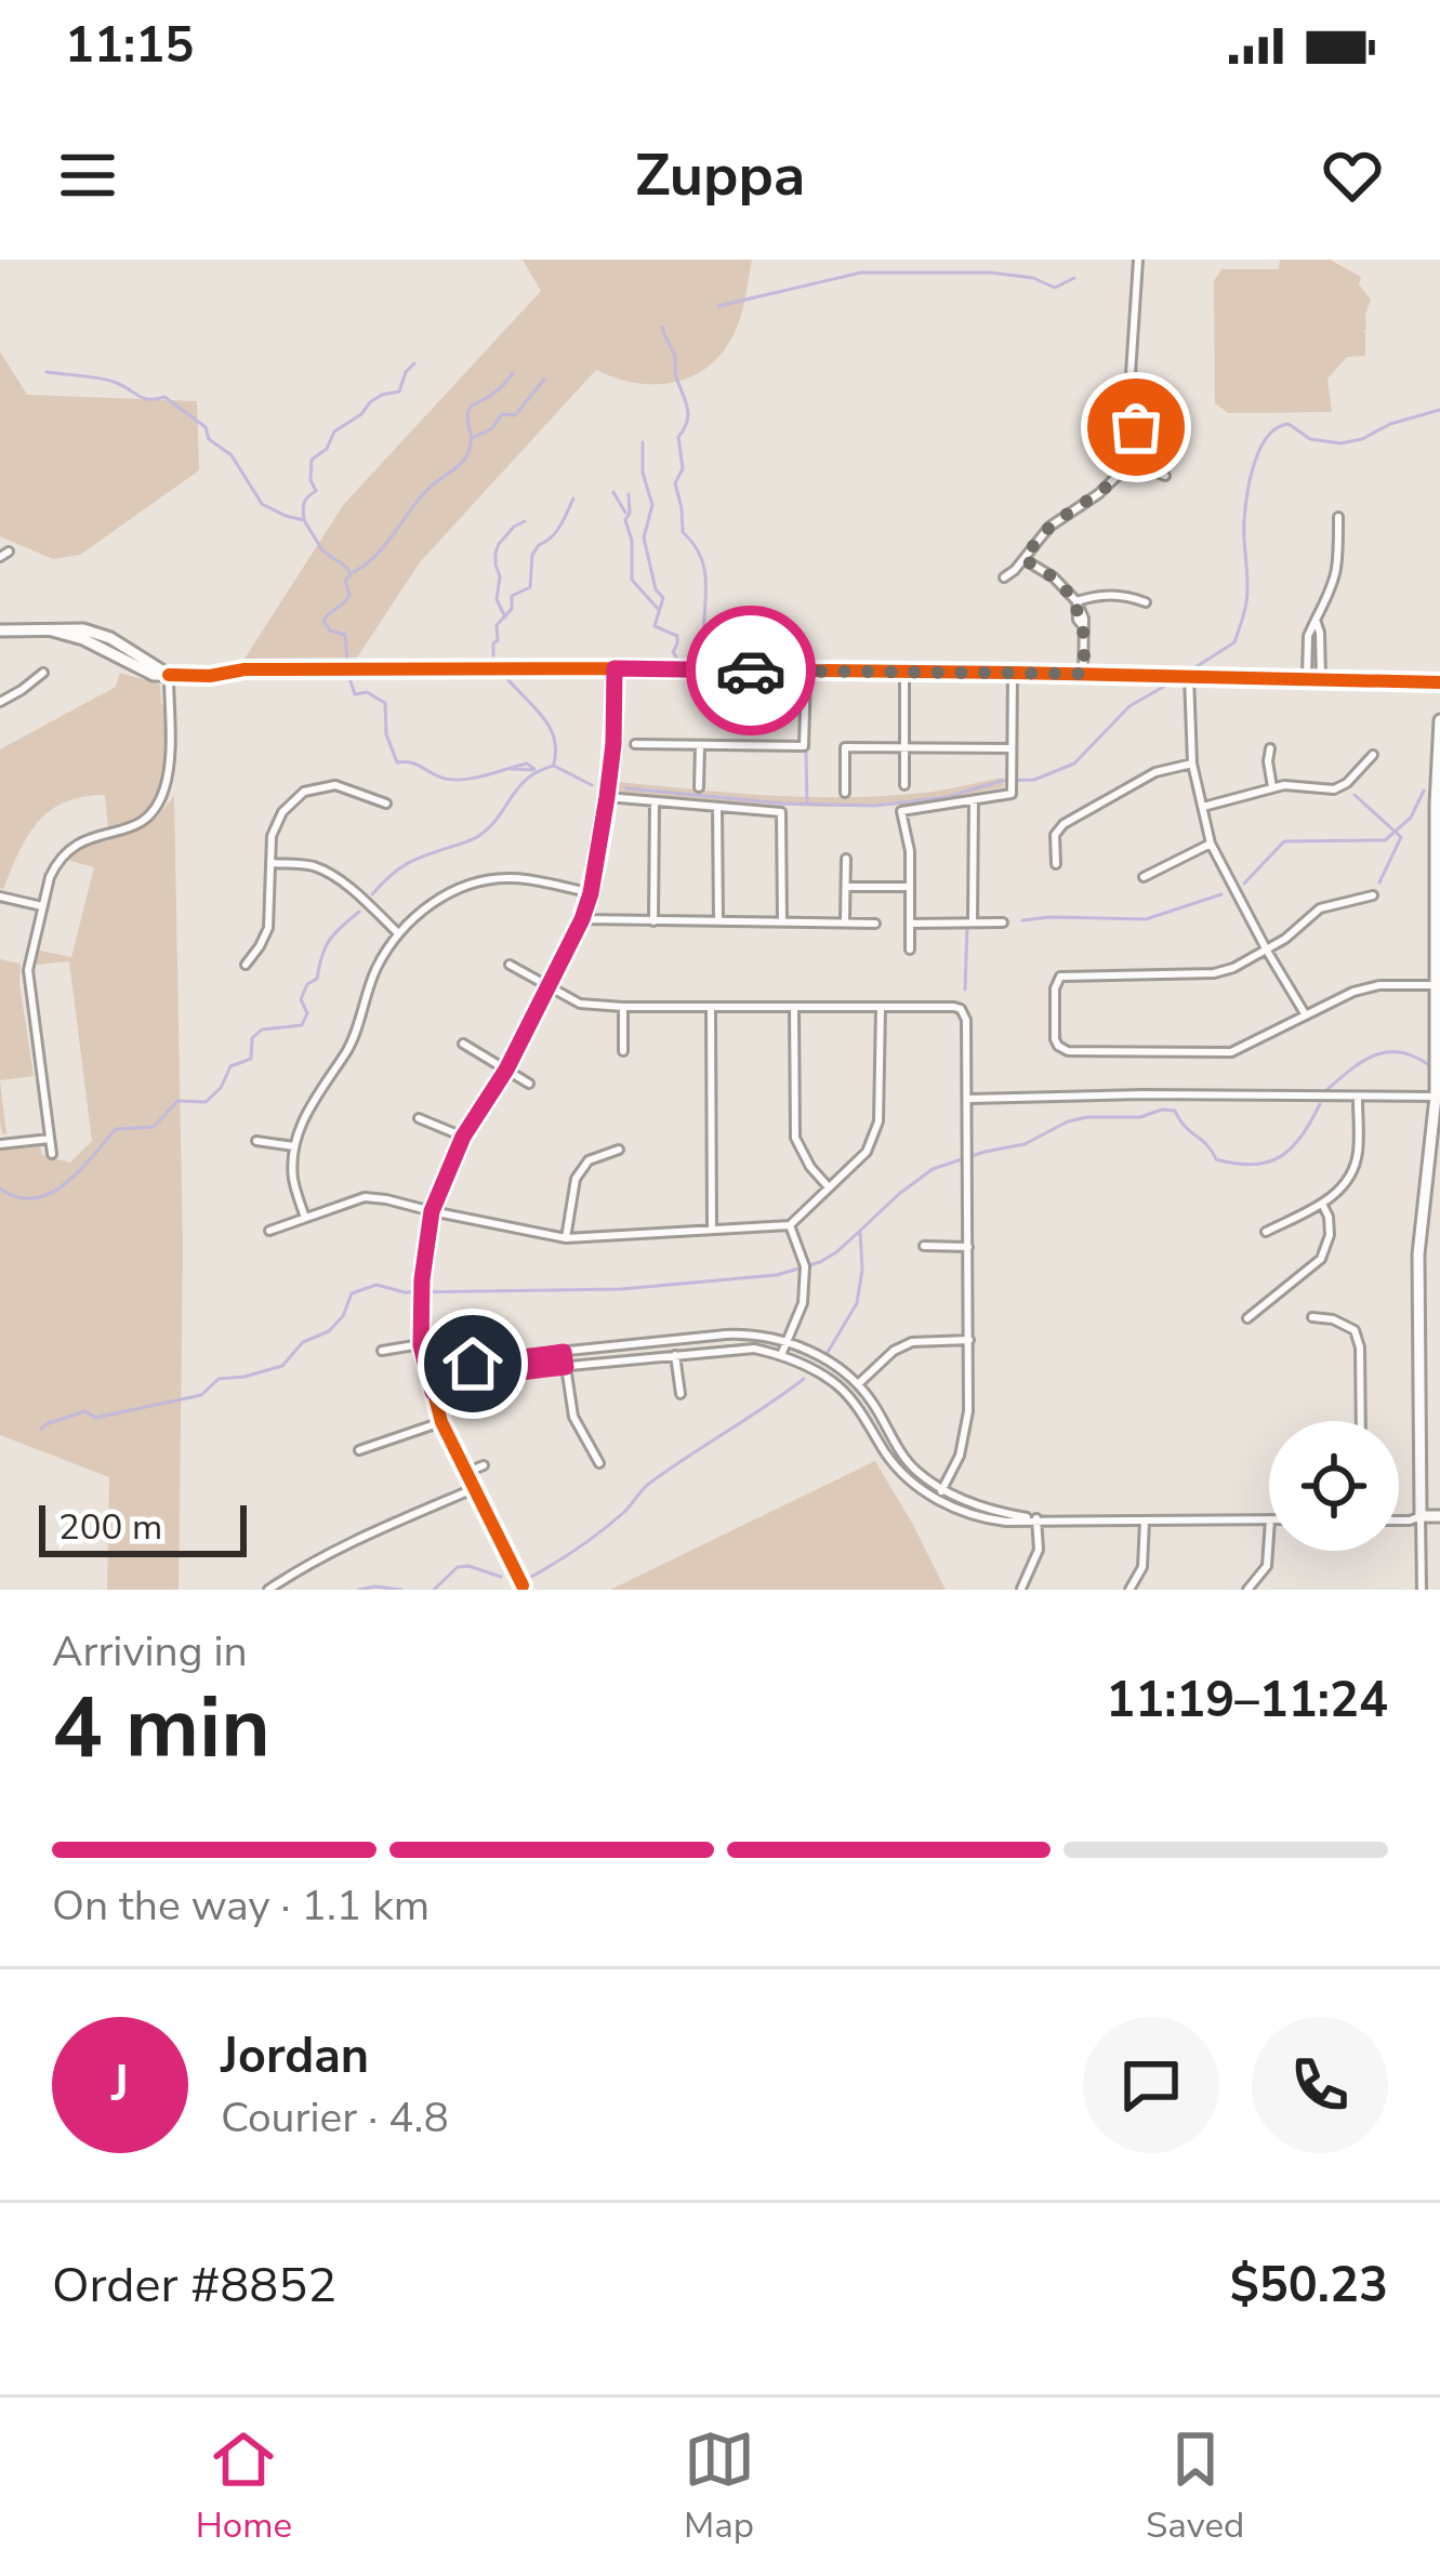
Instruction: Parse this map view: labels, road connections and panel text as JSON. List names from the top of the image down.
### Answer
{
  "scale_bar": "200 m",
  "page": {
    "status": "11:15",
    "header": "Zuppa",
    "scale": "200 m",
    "heading": ["4 min", "Arriving in", "11:19–11:24"],
    "panel": [
      "Jordan",
      "Courier · 4.8",
      "Order #8852",
      "$50.23"
    ],
    "bar": "On the way · 1.1 km",
    "round": "J",
    "tabs": ["Home", "Map", "Saved"]
  }
}
